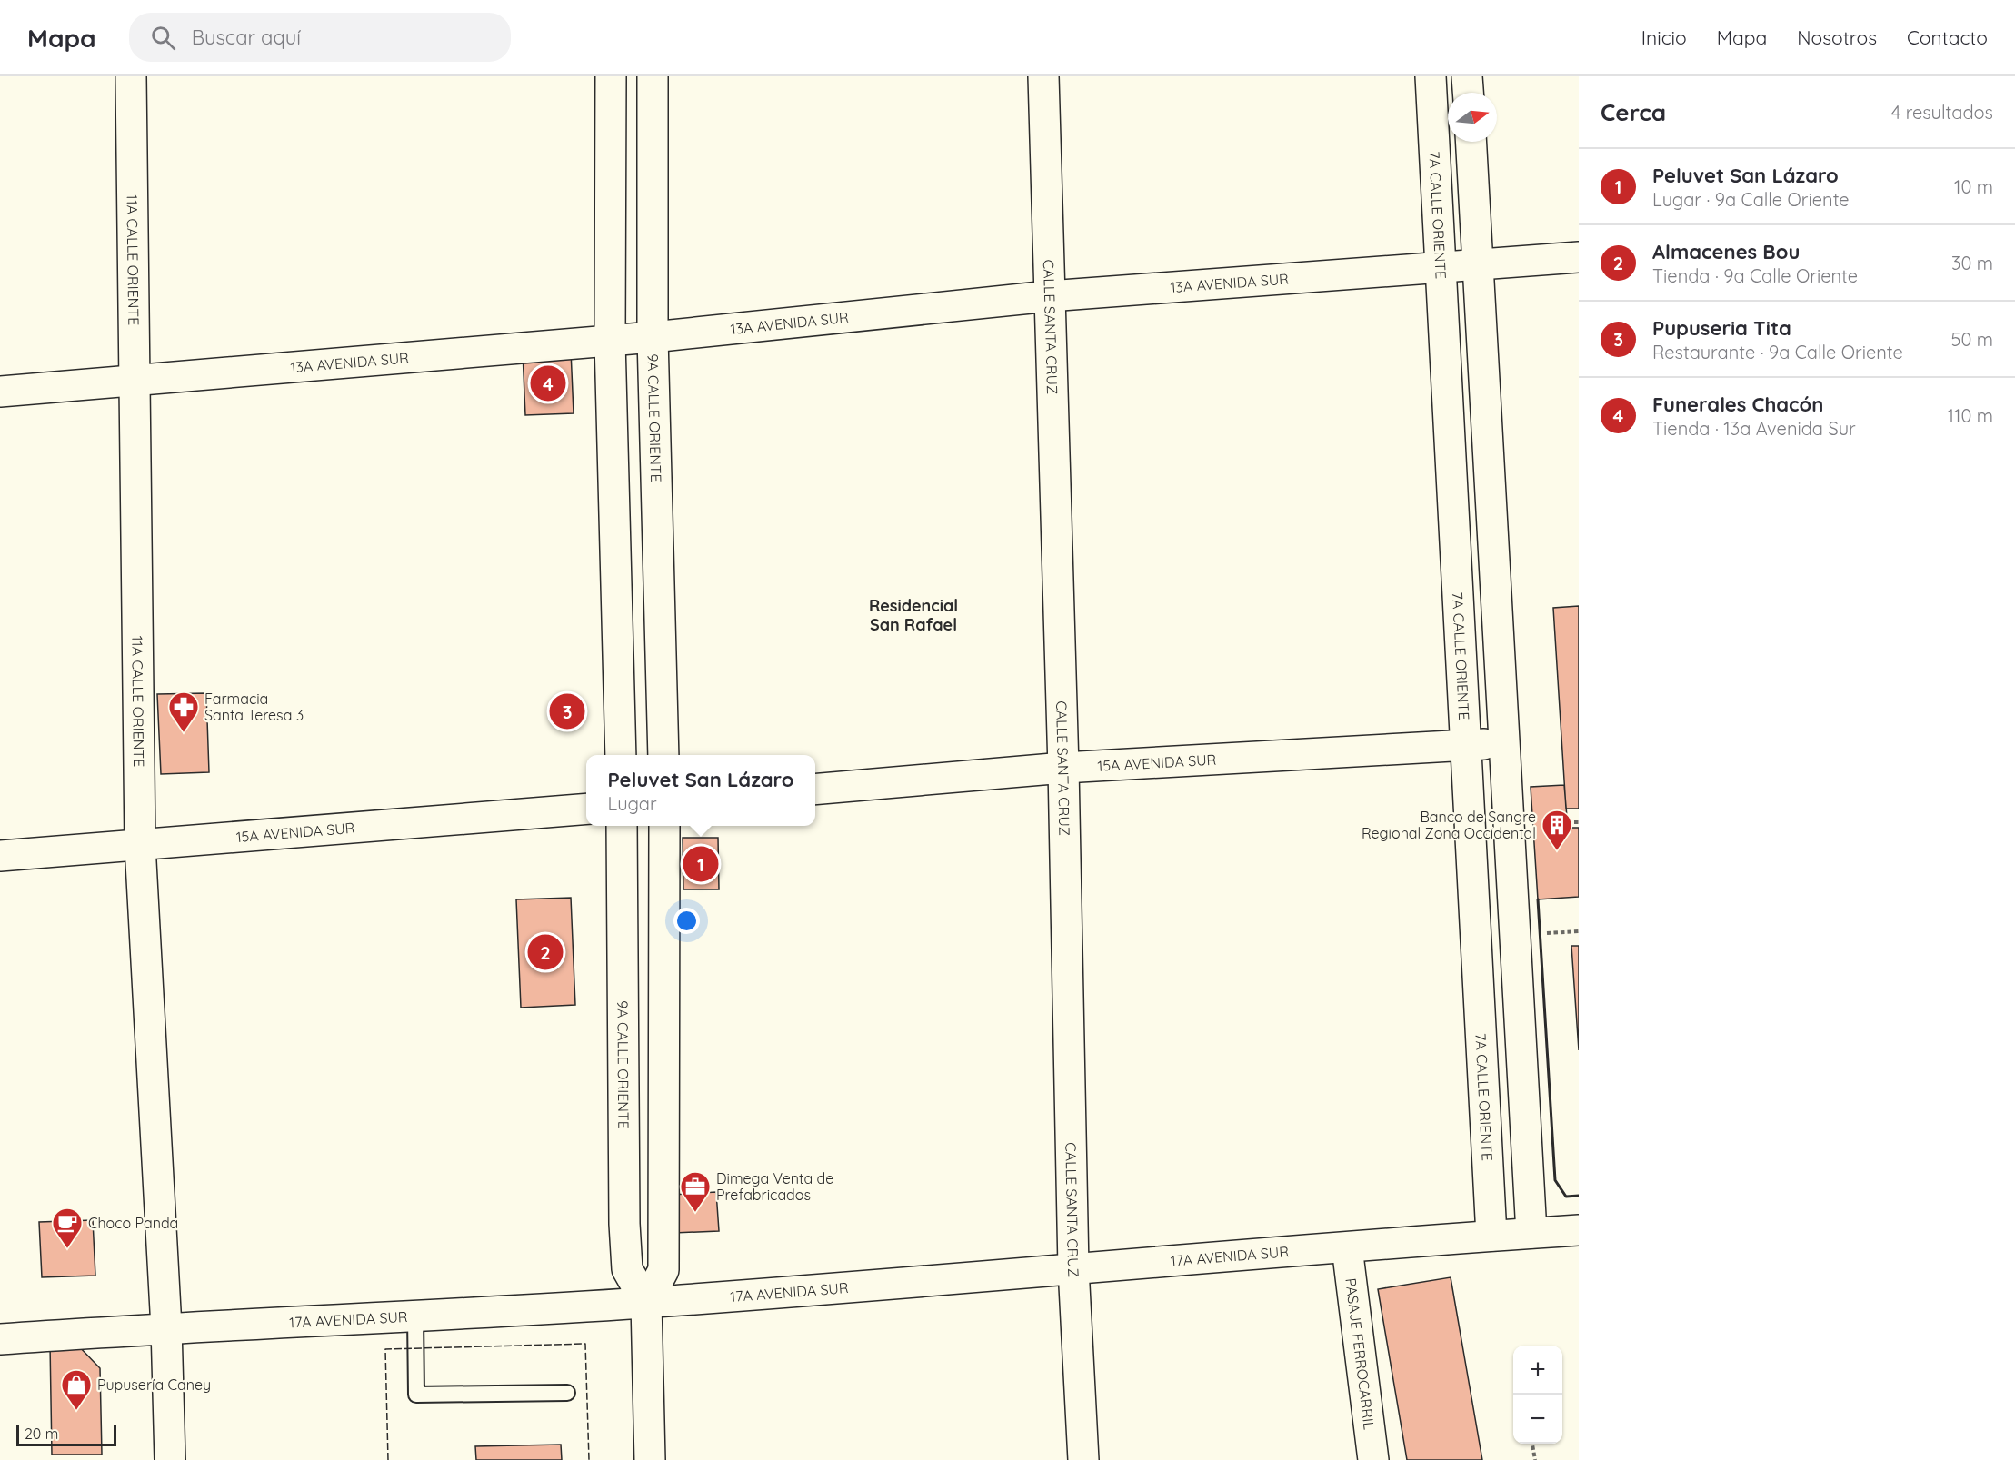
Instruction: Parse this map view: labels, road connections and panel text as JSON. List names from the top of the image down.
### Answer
{
  "streets": {
    "street": [
      "7A CALLE ORIENTE",
      "11A CALLE ORIENTE",
      "13A AVENIDA SUR",
      "CALLE SANTA CRUZ",
      "9A CALLE ORIENTE",
      "15A AVENIDA SUR",
      "17A AVENIDA SUR",
      "PASAJE FERROCARRIL"
    ]
  },
  "crossings": [
    ["7A CALLE ORIENTE", "13A AVENIDA SUR"],
    ["7A CALLE ORIENTE", "15A AVENIDA SUR"],
    ["7A CALLE ORIENTE", "17A AVENIDA SUR"],
    ["11A CALLE ORIENTE", "13A AVENIDA SUR"],
    ["11A CALLE ORIENTE", "15A AVENIDA SUR"],
    ["11A CALLE ORIENTE", "17A AVENIDA SUR"],
    ["13A AVENIDA SUR", "CALLE SANTA CRUZ"],
    ["13A AVENIDA SUR", "9A CALLE ORIENTE"],
    ["CALLE SANTA CRUZ", "15A AVENIDA SUR"],
    ["CALLE SANTA CRUZ", "17A AVENIDA SUR"],
    ["9A CALLE ORIENTE", "17A AVENIDA SUR"],
    ["17A AVENIDA SUR", "PASAJE FERROCARRIL"]
  ],
  "districts": ["Residencial San Rafael"],
  "places": {
    "pharmacy": ["Farmacia Santa Teresa 3"],
    "building": ["Banco de Sangre Regional Zona Occidental"],
    "office": ["Dimega Venta de Prefabricados"],
    "cafe": ["Choco Panda"],
    "shop": ["Pupusería Caney"]
  },
  "scale_bar": "20 m",
  "north": "right",
  "page": {
    "header": "Mapa",
    "search": "Buscar aquí",
    "nav": [
      "Inicio",
      "Mapa",
      "Nosotros",
      "Contacto"
    ],
    "heading": ["Cerca", "4 resultados"],
    "list": [
      {
        "mark": "1",
        "name": "Peluvet San Lázaro",
        "note": "Lugar · 9a Calle Oriente",
        "value": "10 m"
      },
      {
        "mark": "2",
        "name": "Almacenes Bou",
        "note": "Tienda · 9a Calle Oriente",
        "value": "30 m"
      },
      {
        "mark": "3",
        "name": "Pupuseria Tita",
        "note": "Restaurante · 9a Calle Oriente",
        "value": "50 m"
      },
      {
        "mark": "4",
        "name": "Funerales Chacón",
        "note": "Tienda · 13a Avenida Sur",
        "value": "110 m"
      }
    ],
    "pins": [
      "4",
      "3",
      "1",
      "2"
    ],
    "popup": ["Peluvet San Lázaro", "Lugar"],
    "map_buttons": ["+", "−"],
    "scale": "20 m"
  }
}
